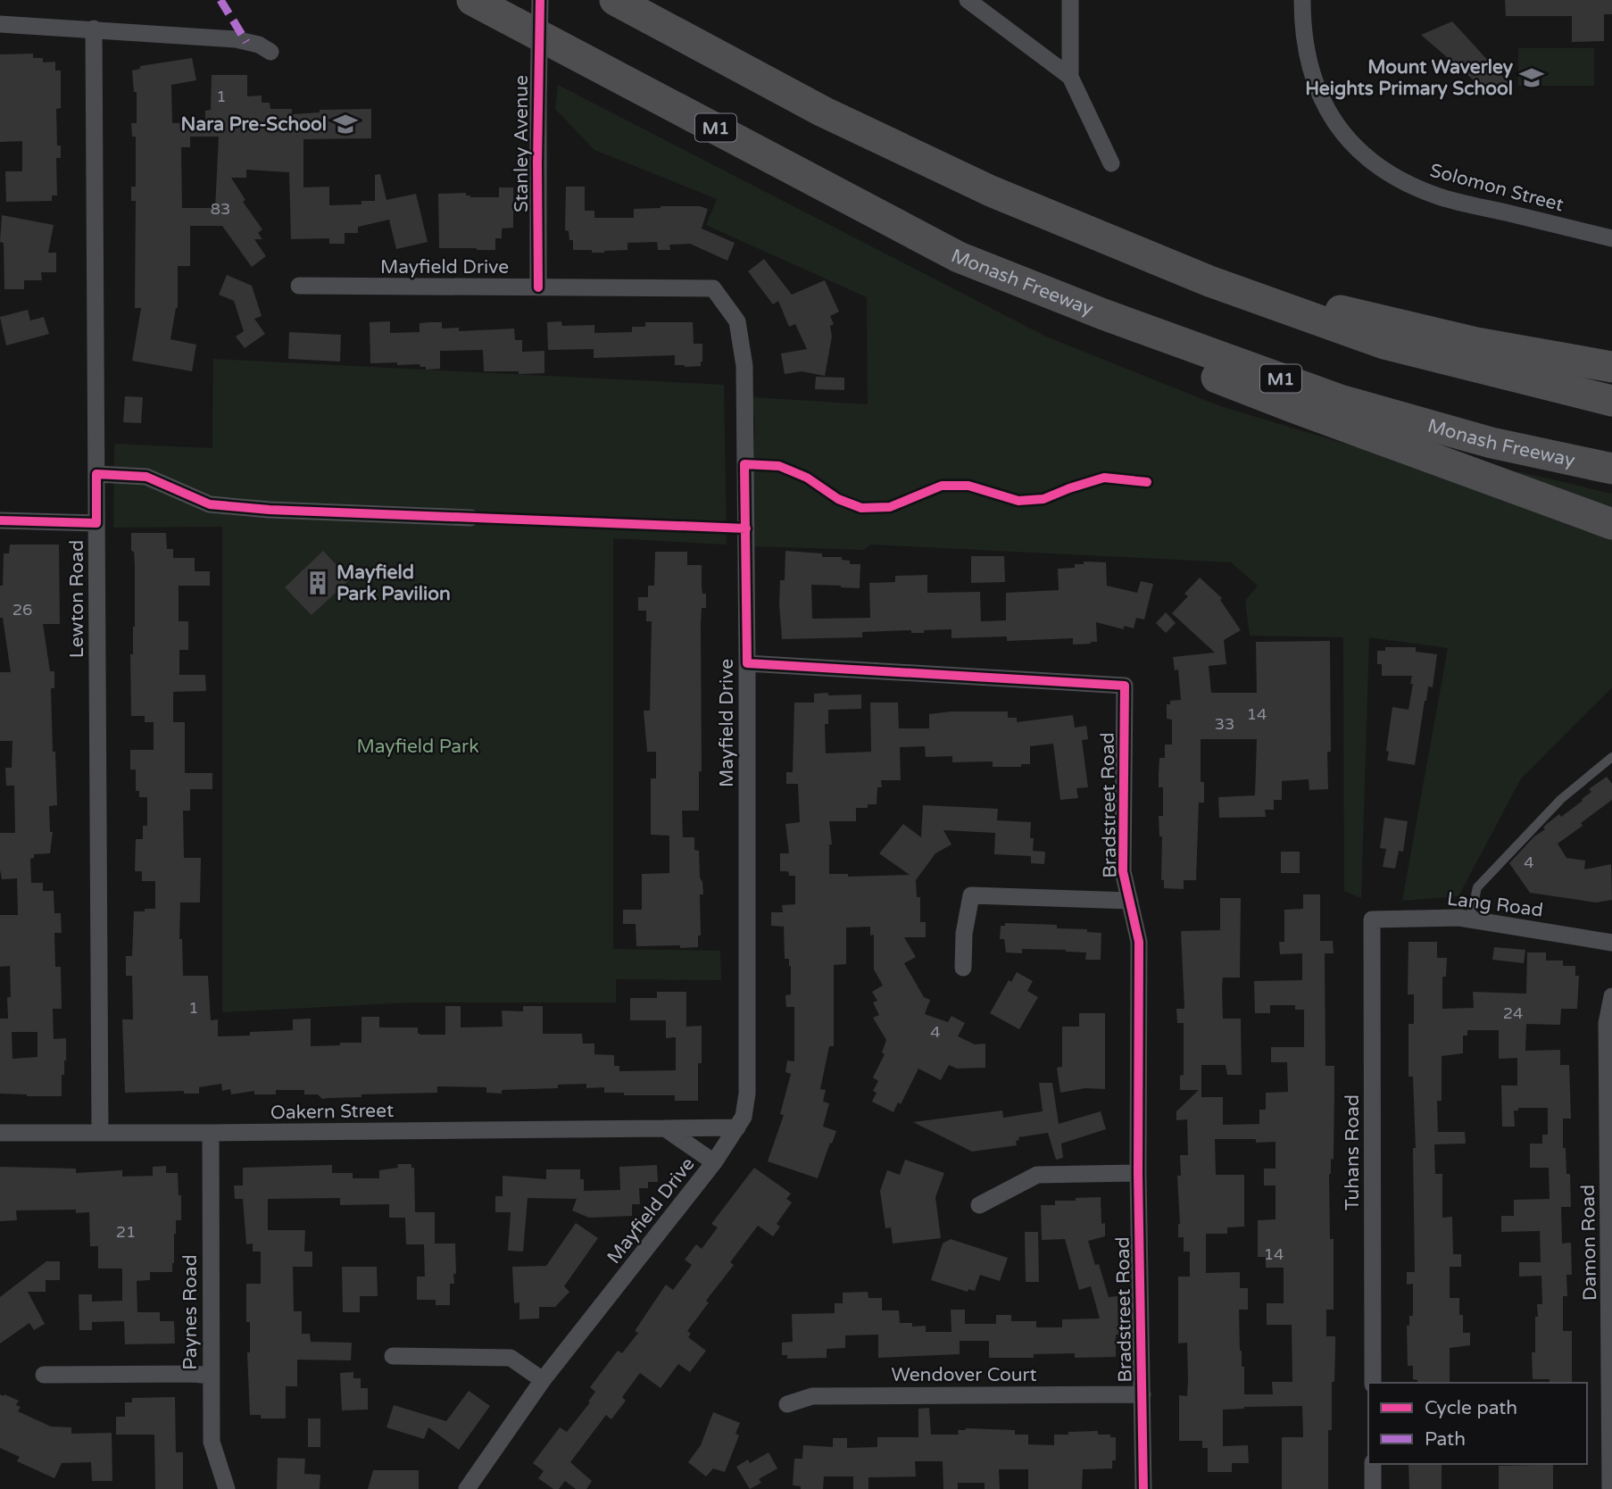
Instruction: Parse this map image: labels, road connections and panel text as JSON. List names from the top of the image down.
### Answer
{
  "streets": {
    "highway": ["M1", "Monash Freeway"],
    "street": [
      "Stanley Avenue",
      "Solomon Street",
      "Mayfield Drive",
      "Lewton Road",
      "Bradstreet Road",
      "Lang Road",
      "Oakern Street",
      "Tuhans Road",
      "Damon Road",
      "Paynes Road",
      "Wendover Court"
    ]
  },
  "crossings": [
    ["Stanley Avenue", "Mayfield Drive"],
    ["Mayfield Drive", "Bradstreet Road"],
    ["Mayfield Drive", "Oakern Street"],
    ["Lewton Road", "Oakern Street"],
    ["Bradstreet Road", "Wendover Court"],
    ["Lang Road", "Tuhans Road"],
    ["Oakern Street", "Paynes Road"]
  ],
  "parks": ["Mayfield Park"],
  "places": {
    "school or university": ["Mount Waverley Heights Primary School", "Nara Pre-School"],
    "building": ["Mayfield Park Pavilion"]
  },
  "house_numbers": [
    "1",
    "83",
    "26",
    "14",
    "33",
    "4",
    "1",
    "24",
    "4",
    "21",
    "14"
  ],
  "legend": ["Cycle path", "Path"]
}
